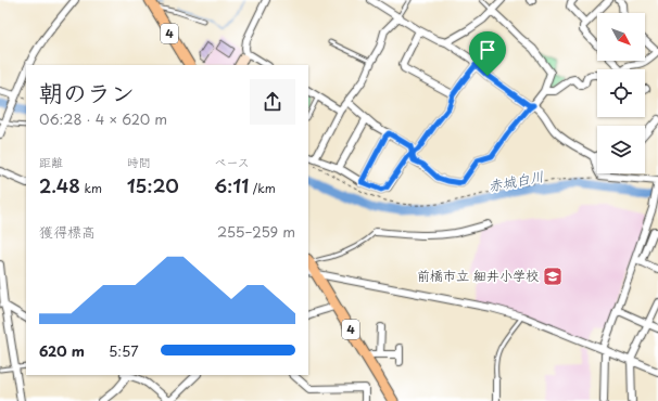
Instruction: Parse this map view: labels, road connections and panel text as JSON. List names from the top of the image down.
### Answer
{
  "streets": {
    "main road": ["4"]
  },
  "water": ["赤城白川"],
  "places": {
    "school or university": ["前橋市立 細井小学校"]
  },
  "north": "bottom right",
  "page": {
    "heading": ["朝のラン", "06:28 · 4 × 620 m"],
    "stats": [
      ["距離", "2.48 km"],
      ["時間", "15:20"],
      ["ペース", "6:11 /km"]
    ],
    "chart": ["獲得標高", "255–259 m"],
    "list": [
      {
        "name": "620 m",
        "note": "5:57"
      }
    ]
  }
}
